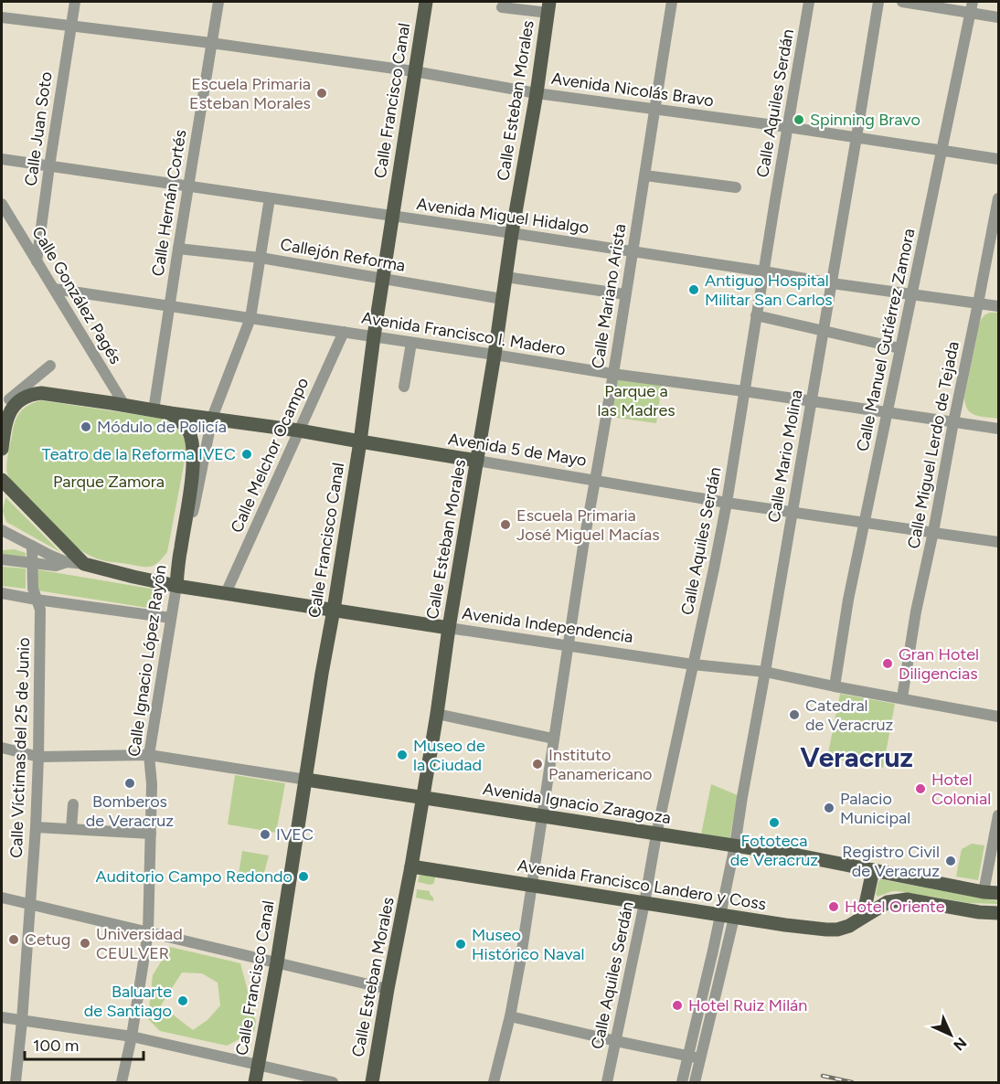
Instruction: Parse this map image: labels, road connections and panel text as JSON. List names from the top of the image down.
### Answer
{
  "streets": {
    "main road": [
      "Calle Francisco Canal",
      "Calle Esteban Morales",
      "Avenida 5 de Mayo",
      "Avenida Independencia",
      "Calle Ignacio López Rayón",
      "Avenida Ignacio Zaragoza",
      "Avenida Francisco Landero y Coss"
    ],
    "street": [
      "Avenida Nicolás Bravo",
      "Calle Aquiles Serdán",
      "Calle Juan Soto",
      "Calle Hernán Cortés",
      "Avenida Miguel Hidalgo",
      "Callejón Reforma",
      "Calle González Pagés",
      "Calle Mariano Arista",
      "Avenida Francisco I. Madero",
      "Calle Manuel Gutiérrez Zamora",
      "Calle Miguel Lerdo de Tejada",
      "Calle Melchor Ocampo",
      "Calle Mario Molina",
      "Calle Víctimas del 25 de Junio"
    ]
  },
  "crossings": [
    ["Avenida Nicolás Bravo", "Calle Francisco Canal"],
    ["Avenida Nicolás Bravo", "Calle Esteban Morales"],
    ["Avenida Nicolás Bravo", "Calle Aquiles Serdán"],
    ["Avenida Nicolás Bravo", "Calle Juan Soto"],
    ["Avenida Nicolás Bravo", "Calle Hernán Cortés"],
    ["Avenida Nicolás Bravo", "Calle Mariano Arista"],
    ["Avenida Nicolás Bravo", "Calle Manuel Gutiérrez Zamora"],
    ["Avenida Nicolás Bravo", "Calle Mario Molina"],
    ["Calle Francisco Canal", "Avenida Miguel Hidalgo"],
    ["Calle Francisco Canal", "Callejón Reforma"],
    ["Calle Francisco Canal", "Avenida Francisco I. Madero"],
    ["Calle Francisco Canal", "Avenida 5 de Mayo"],
    ["Calle Francisco Canal", "Avenida Independencia"],
    ["Calle Francisco Canal", "Avenida Ignacio Zaragoza"],
    ["Calle Esteban Morales", "Avenida Miguel Hidalgo"],
    ["Calle Esteban Morales", "Callejón Reforma"],
    ["Calle Esteban Morales", "Avenida Francisco I. Madero"],
    ["Calle Esteban Morales", "Avenida 5 de Mayo"],
    ["Calle Esteban Morales", "Avenida Independencia"],
    ["Calle Esteban Morales", "Avenida Ignacio Zaragoza"],
    ["Calle Esteban Morales", "Avenida Francisco Landero y Coss"],
    ["Calle Aquiles Serdán", "Avenida Miguel Hidalgo"],
    ["Calle Aquiles Serdán", "Avenida Francisco I. Madero"],
    ["Calle Aquiles Serdán", "Avenida 5 de Mayo"],
    ["Calle Aquiles Serdán", "Avenida Independencia"],
    ["Calle Aquiles Serdán", "Avenida Ignacio Zaragoza"],
    ["Calle Aquiles Serdán", "Avenida Francisco Landero y Coss"],
    ["Calle Juan Soto", "Avenida Miguel Hidalgo"],
    ["Calle Juan Soto", "Calle González Pagés"],
    ["Calle Hernán Cortés", "Avenida Miguel Hidalgo"],
    ["Calle Hernán Cortés", "Callejón Reforma"],
    ["Calle Hernán Cortés", "Avenida Francisco I. Madero"],
    ["Calle Hernán Cortés", "Avenida 5 de Mayo"],
    ["Avenida Miguel Hidalgo", "Calle Mariano Arista"],
    ["Avenida Miguel Hidalgo", "Calle Manuel Gutiérrez Zamora"],
    ["Avenida Miguel Hidalgo", "Calle Miguel Lerdo de Tejada"],
    ["Avenida Miguel Hidalgo", "Calle Mario Molina"],
    ["Avenida Miguel Hidalgo", "Calle Ignacio López Rayón"],
    ["Callejón Reforma", "Calle Ignacio López Rayón"],
    ["Calle González Pagés", "Avenida Francisco I. Madero"],
    ["Calle González Pagés", "Avenida 5 de Mayo"],
    ["Calle Mariano Arista", "Avenida Francisco I. Madero"],
    ["Calle Mariano Arista", "Avenida 5 de Mayo"],
    ["Calle Mariano Arista", "Avenida Independencia"],
    ["Calle Mariano Arista", "Avenida Ignacio Zaragoza"],
    ["Calle Mariano Arista", "Avenida Francisco Landero y Coss"],
    ["Avenida Francisco I. Madero", "Calle Manuel Gutiérrez Zamora"],
    ["Avenida Francisco I. Madero", "Calle Miguel Lerdo de Tejada"],
    ["Avenida Francisco I. Madero", "Calle Melchor Ocampo"],
    ["Avenida Francisco I. Madero", "Calle Mario Molina"],
    ["Avenida Francisco I. Madero", "Calle Ignacio López Rayón"],
    ["Calle Manuel Gutiérrez Zamora", "Avenida 5 de Mayo"],
    ["Calle Manuel Gutiérrez Zamora", "Avenida Independencia"],
    ["Calle Miguel Lerdo de Tejada", "Avenida 5 de Mayo"],
    ["Calle Miguel Lerdo de Tejada", "Avenida Independencia"],
    ["Avenida 5 de Mayo", "Calle Melchor Ocampo"],
    ["Avenida 5 de Mayo", "Calle Mario Molina"],
    ["Avenida 5 de Mayo", "Calle Ignacio López Rayón"],
    ["Calle Melchor Ocampo", "Avenida Independencia"],
    ["Calle Mario Molina", "Avenida Independencia"],
    ["Calle Mario Molina", "Avenida Ignacio Zaragoza"],
    ["Calle Mario Molina", "Avenida Francisco Landero y Coss"],
    ["Avenida Independencia", "Calle Ignacio López Rayón"],
    ["Avenida Independencia", "Calle Víctimas del 25 de Junio"],
    ["Calle Ignacio López Rayón", "Avenida Ignacio Zaragoza"],
    ["Calle Víctimas del 25 de Junio", "Avenida Ignacio Zaragoza"]
  ],
  "districts": ["Veracruz"],
  "parks": ["Parque a las Madres", "Parque Zamora"],
  "places": [
    "Escuela Primaria Esteban Morales",
    "Spinning Bravo",
    "Antiguo Hospital Militar San Carlos",
    "Módulo de Policía",
    "Teatro de la Reforma IVEC",
    "Escuela Primaria José Miguel Macías",
    "Gran Hotel Diligencias",
    "Catedral de Veracruz",
    "Museo de la Ciudad",
    "Instituto Panamericano",
    "Bomberos de Veracruz",
    "Hotel Colonial",
    "Palacio Municipal",
    "Fototeca de Veracruz",
    "IVEC",
    "Registro Civil de Veracruz",
    "Auditorio Campo Redondo",
    "Hotel Oriente",
    "Cetug",
    "Universidad CEULVER",
    "Museo Histórico Naval",
    "Baluarte de Santiago",
    "Hotel Ruiz Milán"
  ],
  "scale_bar": "100 m",
  "north": "bottom right"
}
